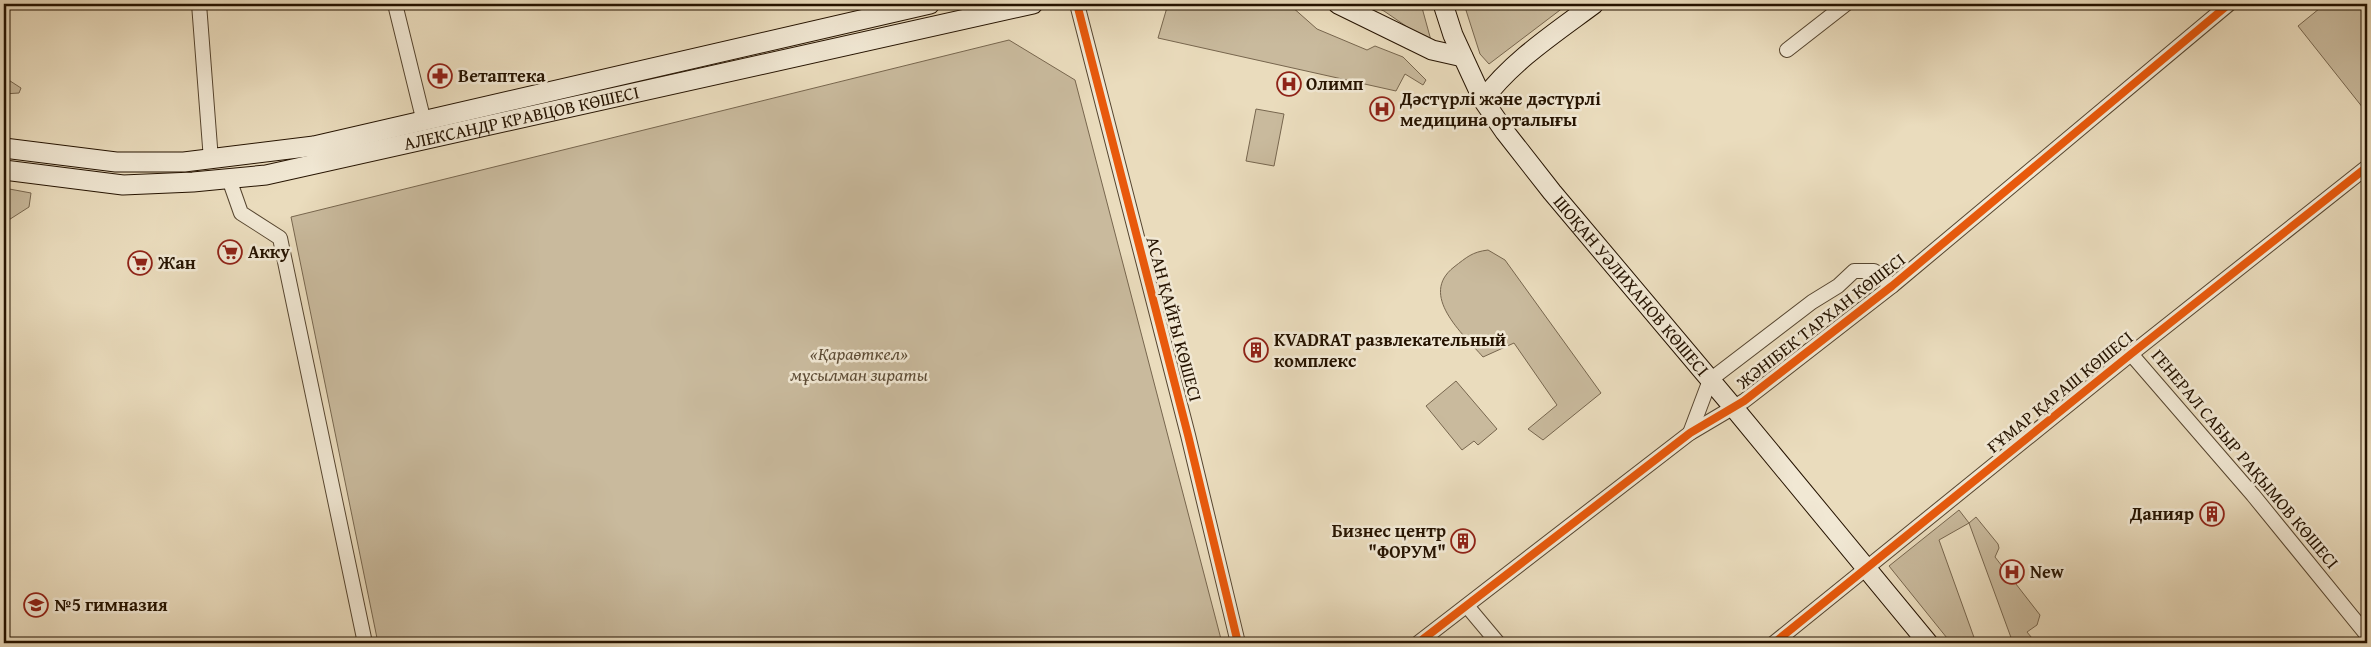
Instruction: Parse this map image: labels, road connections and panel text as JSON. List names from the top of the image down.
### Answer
{
  "streets": {
    "main road": ["АЛЕКСАНДР КРАВЦОВ КӨШЕСІ", "ШОҚАН УӘЛИХАНОВ КӨШЕСІ"],
    "street": [
      "АСАН ҚАЙҒЫ КӨШЕСІ",
      "ЖӘНІБЕК ТАРХАН КӨШЕСІ",
      "ҒҰМАР ҚАРАШ КӨШЕСІ",
      "ГЕНЕРАЛ САБЫР РАҚЫМОВ КӨШЕСІ"
    ]
  },
  "crossings": [
    ["ШОҚАН УӘЛИХАНОВ КӨШЕСІ", "ЖӘНІБЕК ТАРХАН КӨШЕСІ"],
    ["ШОҚАН УӘЛИХАНОВ КӨШЕСІ", "ҒҰМАР ҚАРАШ КӨШЕСІ"],
    ["ҒҰМАР ҚАРАШ КӨШЕСІ", "ГЕНЕРАЛ САБЫР РАҚЫМОВ КӨШЕСІ"]
  ],
  "parks": ["«Қараөткел» мұсылман зираты"],
  "places": {
    "pharmacy": ["Ветаптека"],
    "hospital": ["Олимп", "Дәстүрлі және дәстүрлі медицина орталығы", "New"],
    "supermarket": ["Акку", "Жан"],
    "building": ["KVADRAT развлекательный комплекс", "Данияр", "Бизнес центр \"ФОРУМ\""],
    "school or university": ["№5 гимназия"]
  }
}
